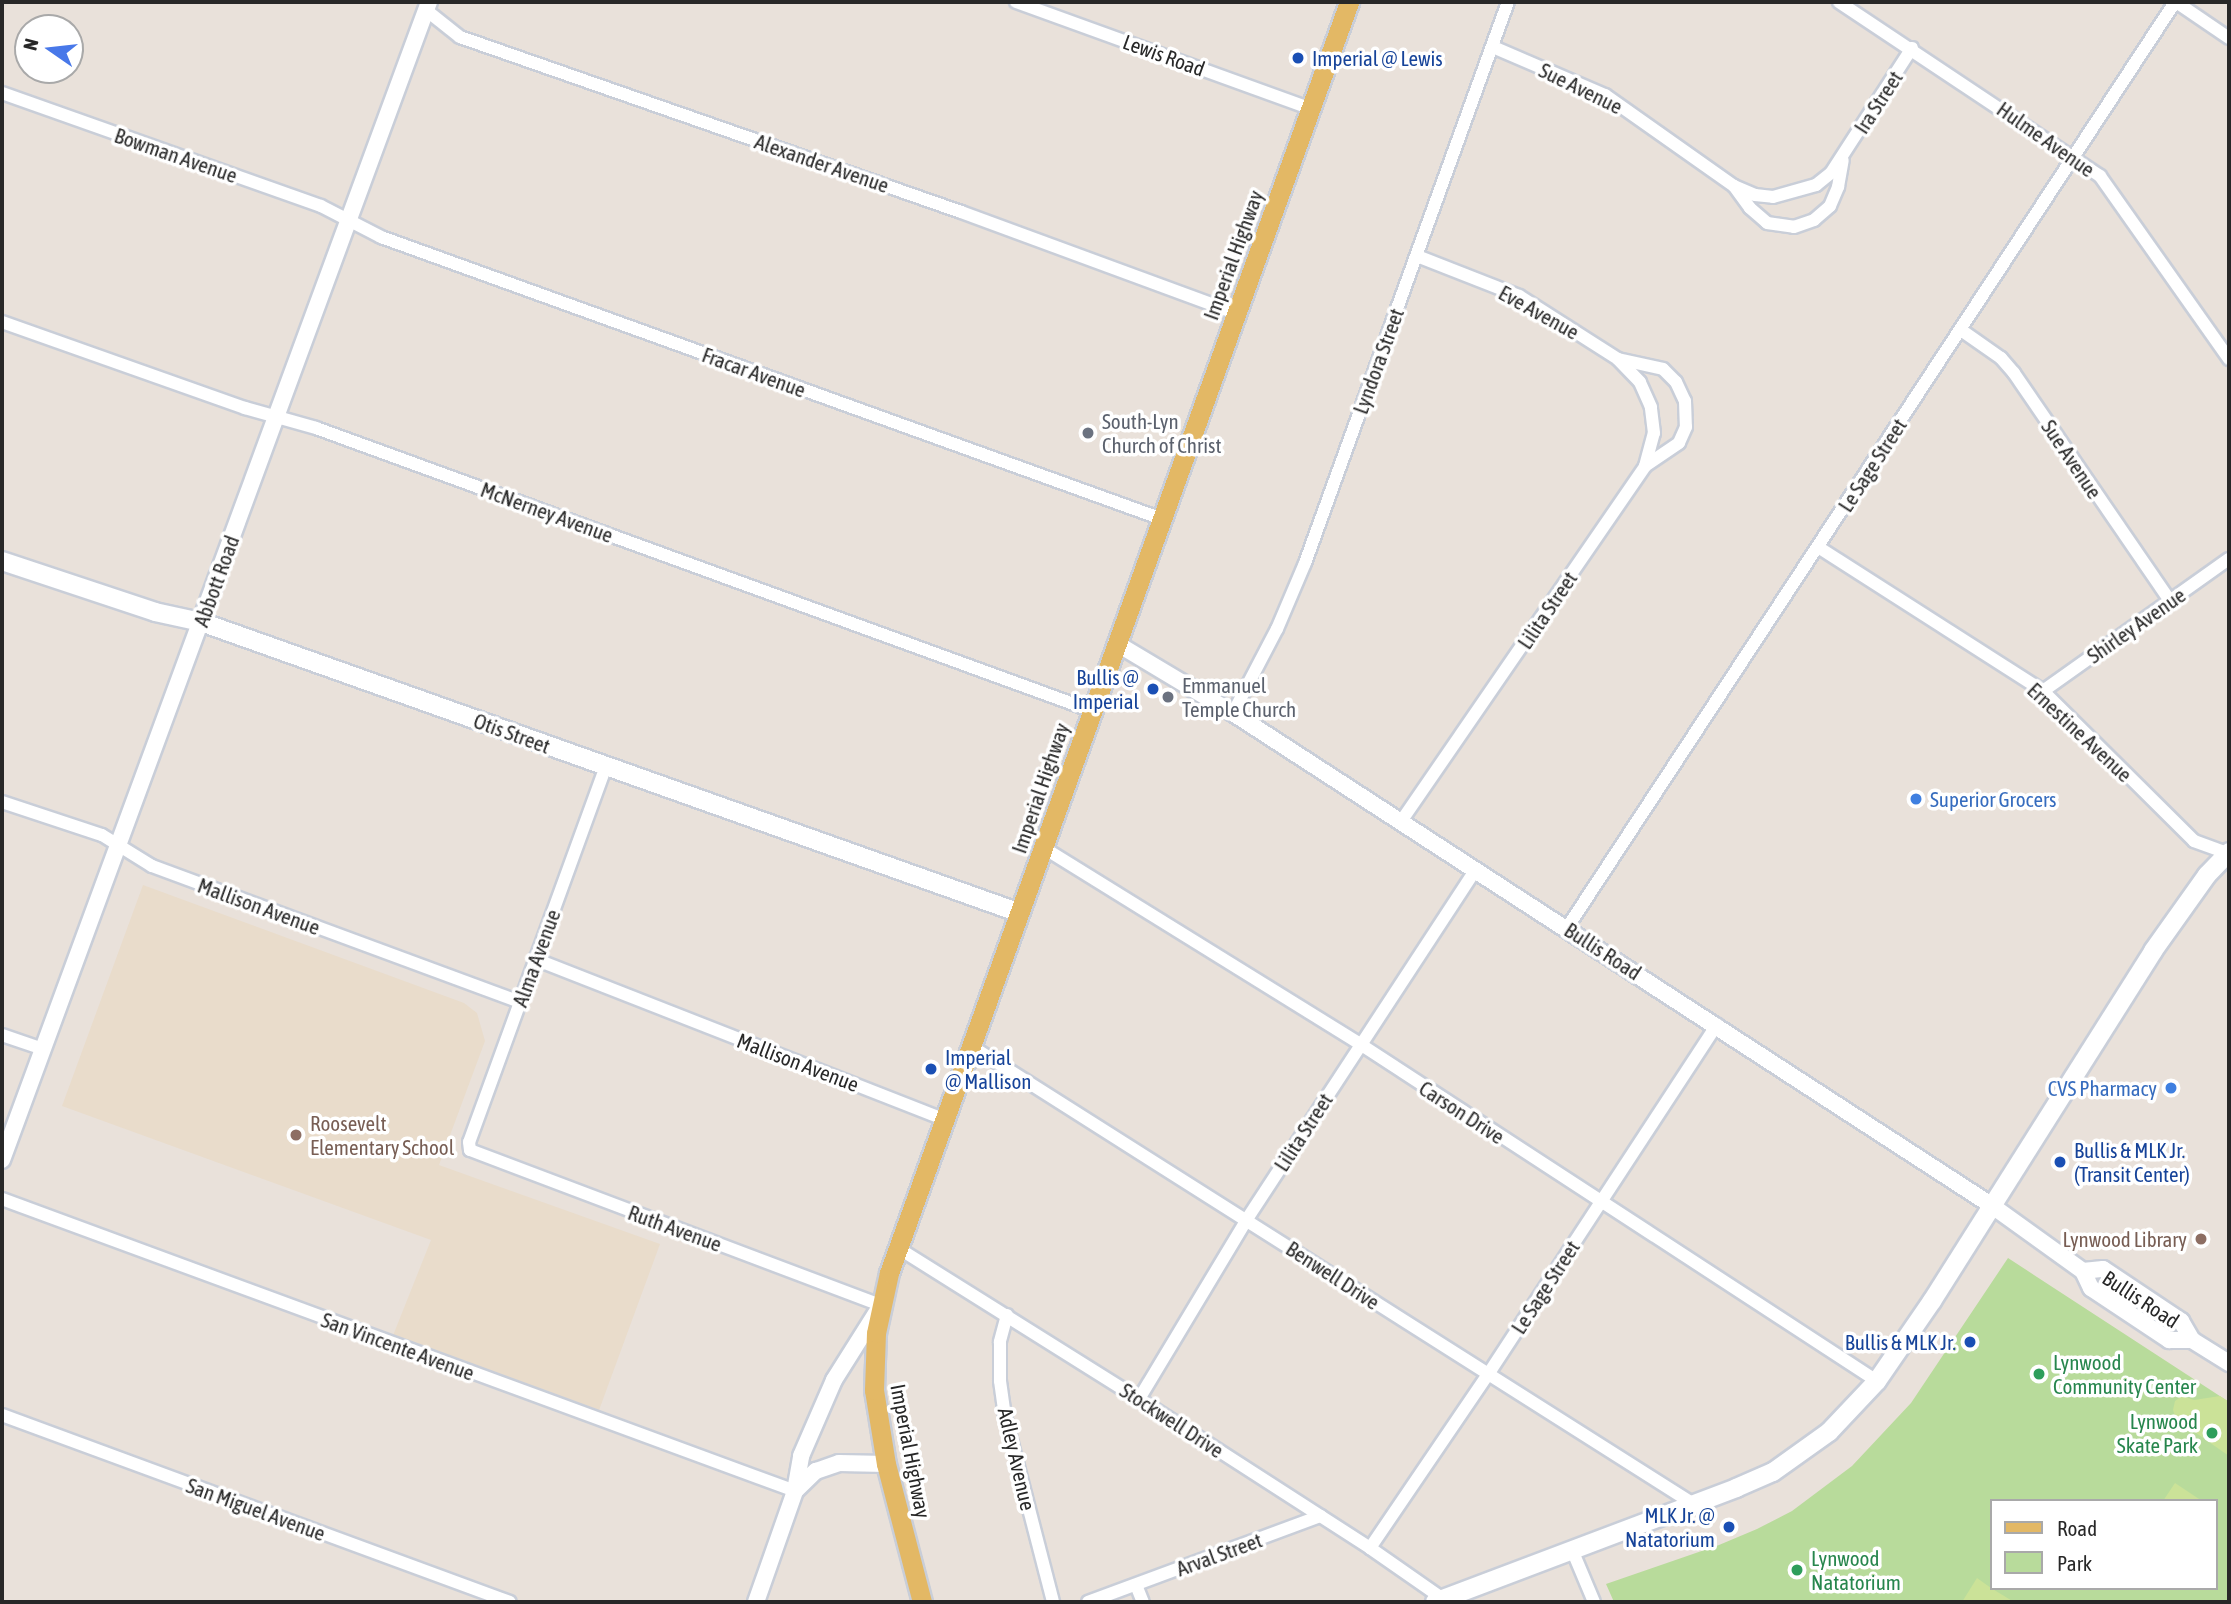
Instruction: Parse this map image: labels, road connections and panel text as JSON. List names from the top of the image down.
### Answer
{
  "streets": {
    "main road": ["Imperial Highway", "Otis Street"],
    "street": [
      "Lewis Road",
      "Sue Avenue",
      "Ira Street",
      "Hulme Avenue",
      "Bowman Avenue",
      "Alexander Avenue",
      "Eve Avenue",
      "Lyndora Street",
      "Fracar Avenue",
      "Le Sage Street",
      "McNerney Avenue",
      "Abbott Road",
      "Lilita Street",
      "Shirley Avenue",
      "Ernestine Avenue",
      "Mallison Avenue",
      "Bullis Road",
      "Alma Avenue",
      "Carson Drive",
      "Ruth Avenue",
      "Benwell Drive",
      "San Vincente Avenue",
      "Stockwell Drive",
      "Adley Avenue",
      "San Miguel Avenue",
      "Arval Street"
    ]
  },
  "crossings": [
    ["Lewis Road", "Imperial Highway"],
    ["Sue Avenue", "Ira Street"],
    ["Sue Avenue", "Lyndora Street"],
    ["Sue Avenue", "Le Sage Street"],
    ["Sue Avenue", "Shirley Avenue"],
    ["Ira Street", "Hulme Avenue"],
    ["Hulme Avenue", "Le Sage Street"],
    ["Bowman Avenue", "Fracar Avenue"],
    ["Bowman Avenue", "Abbott Road"],
    ["Alexander Avenue", "Imperial Highway"],
    ["Alexander Avenue", "Abbott Road"],
    ["Imperial Highway", "Fracar Avenue"],
    ["Imperial Highway", "McNerney Avenue"],
    ["Imperial Highway", "Otis Street"],
    ["Imperial Highway", "Mallison Avenue"],
    ["Imperial Highway", "Bullis Road"],
    ["Imperial Highway", "Carson Drive"],
    ["Imperial Highway", "Ruth Avenue"],
    ["Imperial Highway", "Benwell Drive"],
    ["Imperial Highway", "Stockwell Drive"],
    ["Eve Avenue", "Lyndora Street"],
    ["Eve Avenue", "Lilita Street"],
    ["Lyndora Street", "Bullis Road"],
    ["Fracar Avenue", "Abbott Road"],
    ["Le Sage Street", "Ernestine Avenue"],
    ["Le Sage Street", "Bullis Road"],
    ["Le Sage Street", "Carson Drive"],
    ["Le Sage Street", "Benwell Drive"],
    ["Le Sage Street", "Stockwell Drive"],
    ["McNerney Avenue", "Abbott Road"],
    ["Abbott Road", "Otis Street"],
    ["Abbott Road", "Mallison Avenue"],
    ["Lilita Street", "Bullis Road"],
    ["Lilita Street", "Carson Drive"],
    ["Lilita Street", "Benwell Drive"],
    ["Lilita Street", "Stockwell Drive"],
    ["Shirley Avenue", "Ernestine Avenue"],
    ["Otis Street", "Alma Avenue"],
    ["Mallison Avenue", "Alma Avenue"],
    ["Alma Avenue", "Ruth Avenue"],
    ["Stockwell Drive", "Adley Avenue"],
    ["Stockwell Drive", "Arval Street"]
  ],
  "places": [
    "Imperial @ Lewis",
    "South-Lyn Church of Christ",
    "Bullis @ Imperial",
    "Emmanuel Temple Church",
    "Superior Grocers",
    "Imperial @ Mallison",
    "CVS Pharmacy",
    "Roosevelt Elementary School",
    "Bullis & MLK Jr. (Transit Center)",
    "Lynwood Library",
    "Bullis & MLK Jr.",
    "Lynwood Community Center",
    "Lynwood Skate Park",
    "MLK Jr. @ Natatorium",
    "Lynwood Natatorium"
  ],
  "legend": ["Road", "Park"],
  "north": "left"
}
